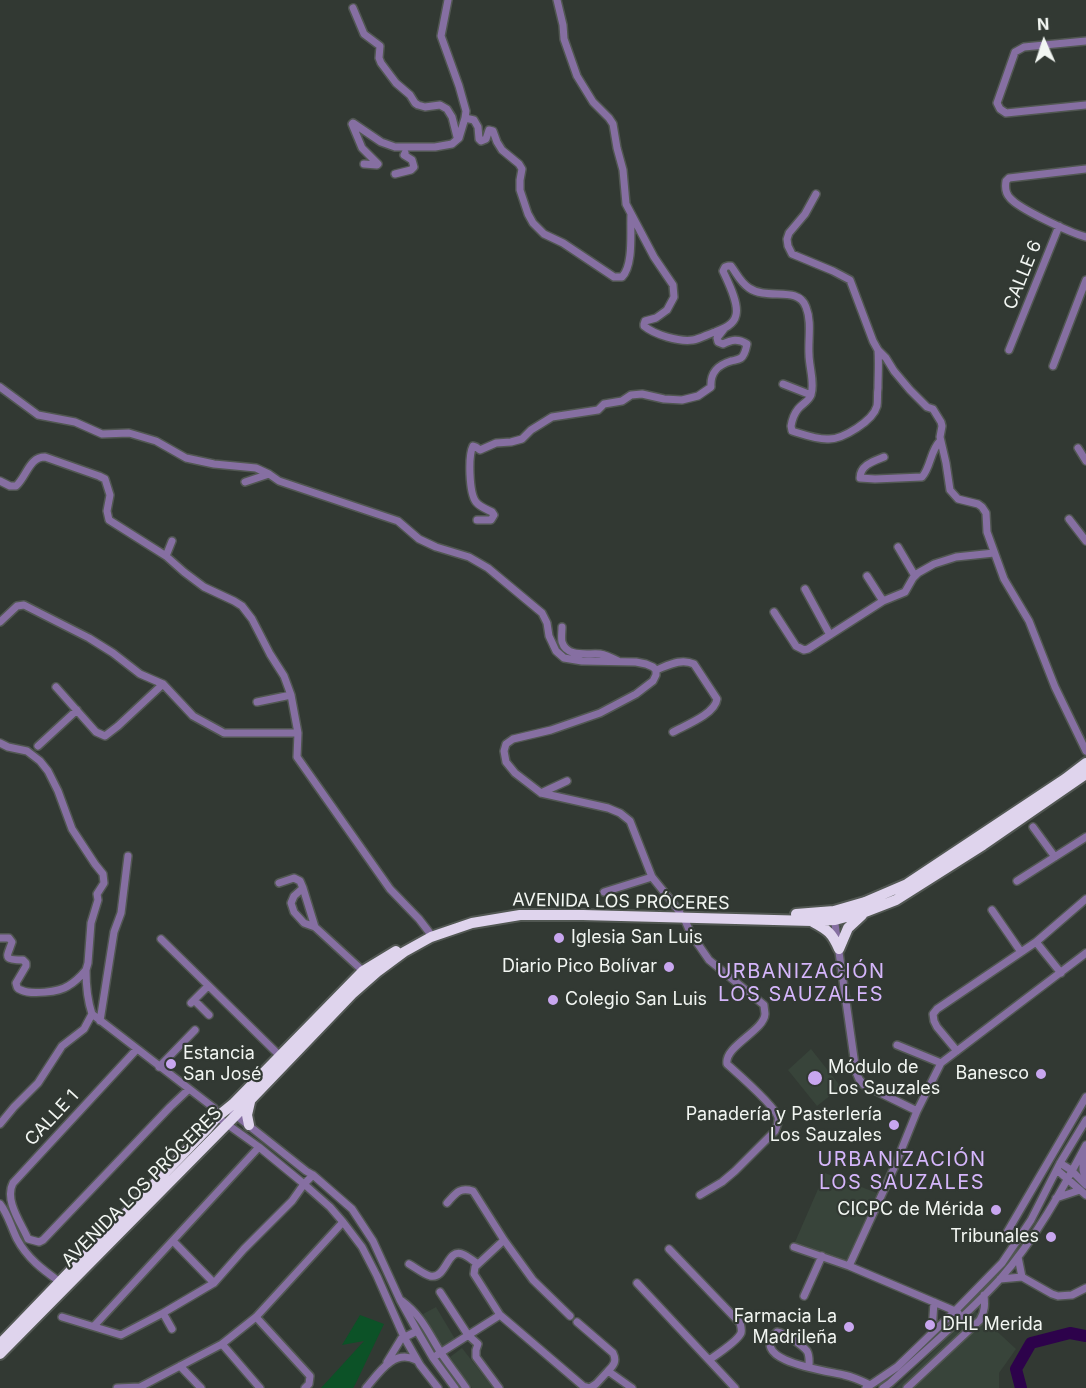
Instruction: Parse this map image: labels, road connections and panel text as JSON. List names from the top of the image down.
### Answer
{
  "streets": {
    "highway": ["AVENIDA LOS PRÓCERES"],
    "street": ["CALLE 6", "CALLE 1"]
  },
  "districts": ["URBANIZACIÓN LOS SAUZALES", "URBANIZACIÓN LOS SAUZALES"],
  "places": [
    "Iglesia San Luis",
    "Diario Pico Bolívar",
    "Colegio San Luis",
    "Estancia San José",
    "Banesco",
    "Módulo de Los Sauzales",
    "Panadería y Pasterlería Los Sauzales",
    "CICPC de Mérida",
    "Tribunales",
    "DHL Merida",
    "Farmacia La Madrileña"
  ],
  "north": "top"
}
